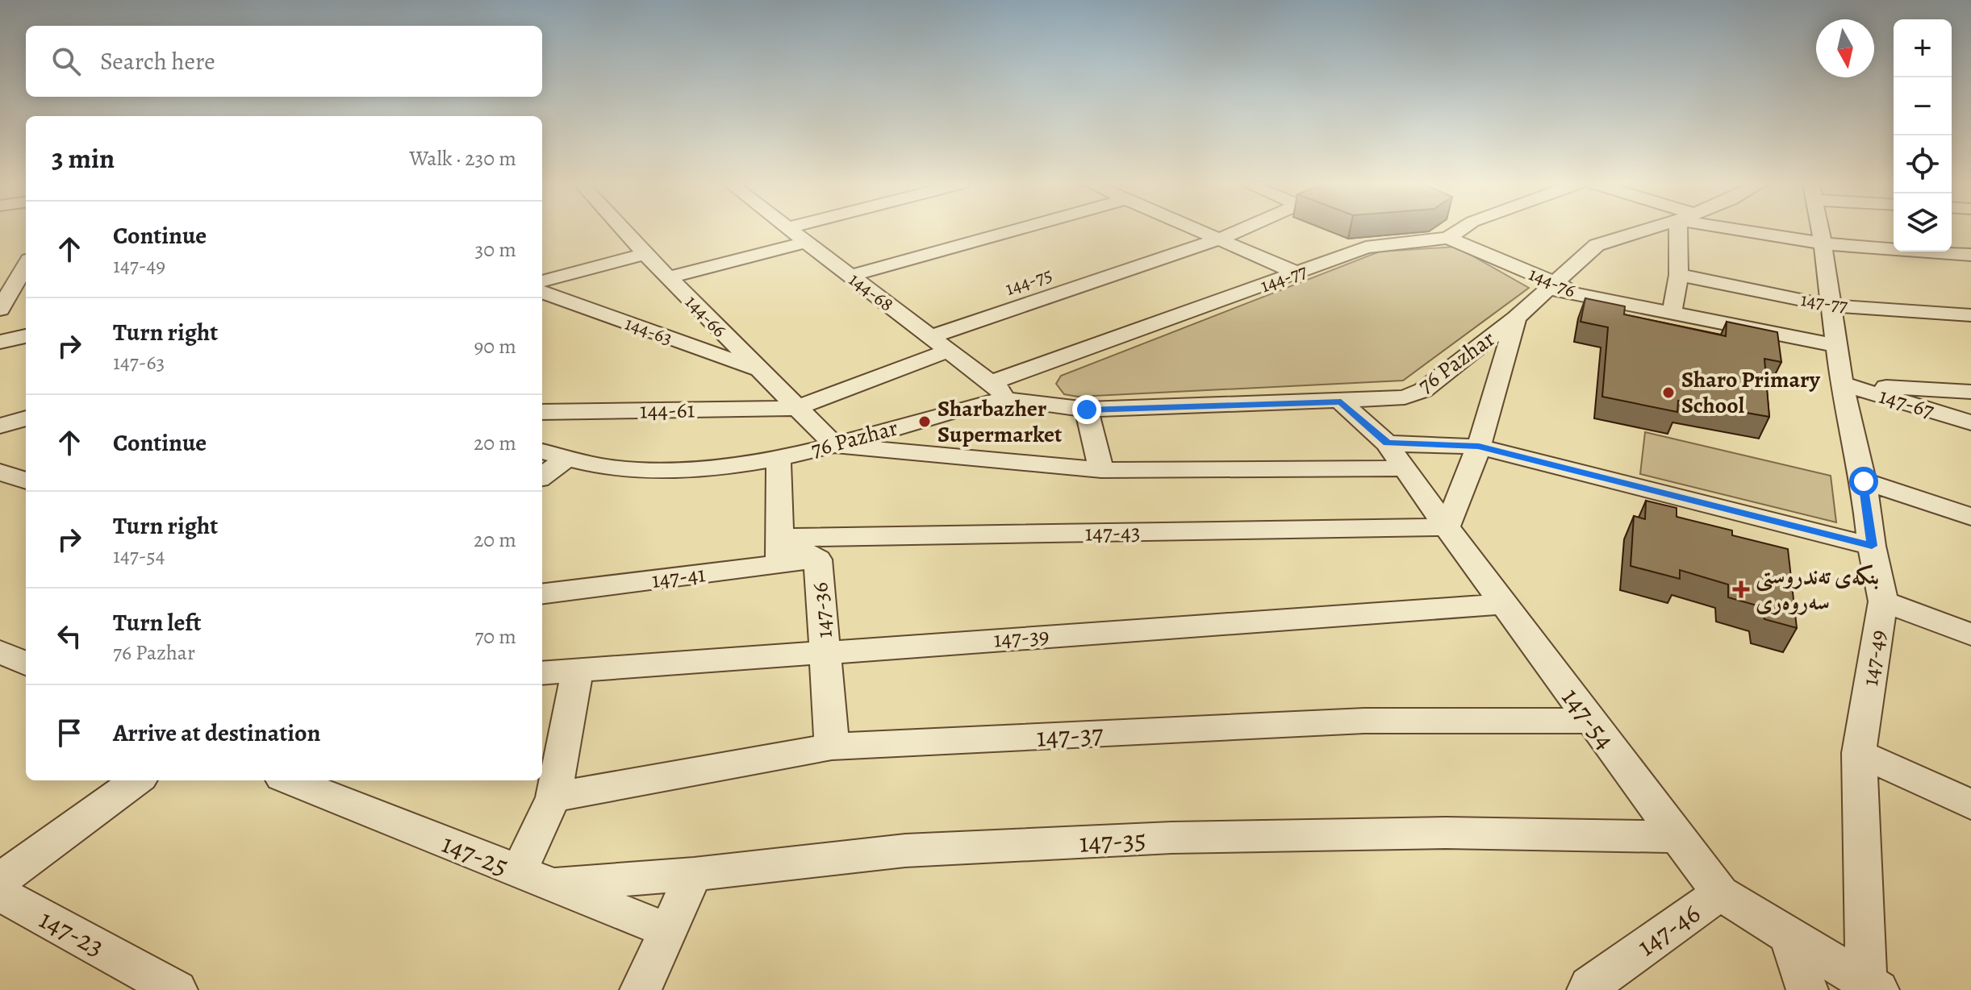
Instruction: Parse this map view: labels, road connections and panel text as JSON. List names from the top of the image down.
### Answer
{
  "streets": {
    "street": [
      "144-77",
      "144-75",
      "144-76",
      "144-68",
      "147-77",
      "144-66",
      "144-63",
      "76 Pazhar",
      "147-67",
      "144-61",
      "147-43",
      "147-41",
      "147-36",
      "147-39",
      "147-49",
      "147-54",
      "147-37",
      "147-35",
      "147-25",
      "147-46",
      "147-23"
    ]
  },
  "crossings": [
    ["144-77", "144-76"],
    ["144-77", "144-68"],
    ["144-75", "144-68"],
    ["144-76", "76 Pazhar"],
    ["144-76", "147-49"],
    ["144-68", "76 Pazhar"],
    ["144-68", "144-61"],
    ["147-77", "147-49"],
    ["144-66", "144-63"],
    ["144-66", "76 Pazhar"],
    ["144-66", "144-61"],
    ["76 Pazhar", "147-36"],
    ["76 Pazhar", "147-54"],
    ["147-67", "147-49"],
    ["147-43", "147-41"],
    ["147-43", "147-36"],
    ["147-43", "147-54"],
    ["147-41", "147-36"],
    ["147-36", "147-39"],
    ["147-36", "147-37"],
    ["147-39", "147-54"],
    ["147-49", "147-54"],
    ["147-54", "147-37"],
    ["147-54", "147-35"],
    ["147-54", "147-46"],
    ["147-35", "147-25"]
  ],
  "places": {
    "other": ["Sharo Primary School", "Sharbazher Supermarket"],
    "health": ["بنکەی تەندروستی سەروەری"]
  },
  "north": "bottom",
  "page": {
    "map_buttons": ["+", "−"],
    "search": "Search here",
    "heading": ["3 min", "Walk · 230 m"],
    "list": [
      ["Continue", "147-49", "30 m"],
      ["Turn right", "147-63", "90 m"],
      ["Continue", "20 m"],
      ["Turn right", "147-54", "20 m"],
      ["Turn left", "76 Pazhar", "70 m"],
      "Arrive at destination"
    ]
  }
}
